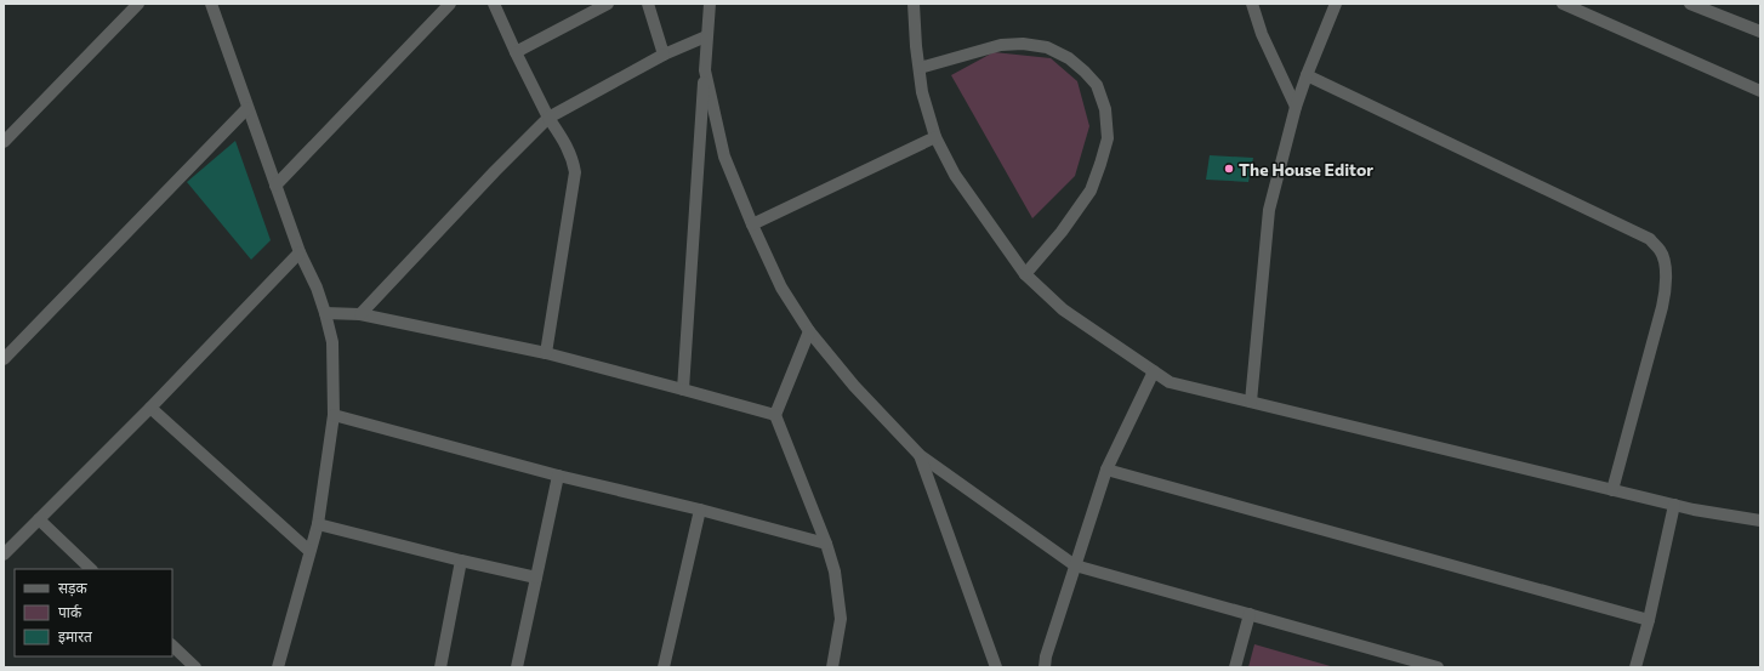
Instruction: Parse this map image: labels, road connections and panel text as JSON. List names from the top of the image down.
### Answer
{
  "places": ["The House Editor"],
  "legend": ["सड़क", "पार्क", "इमारत"]
}
